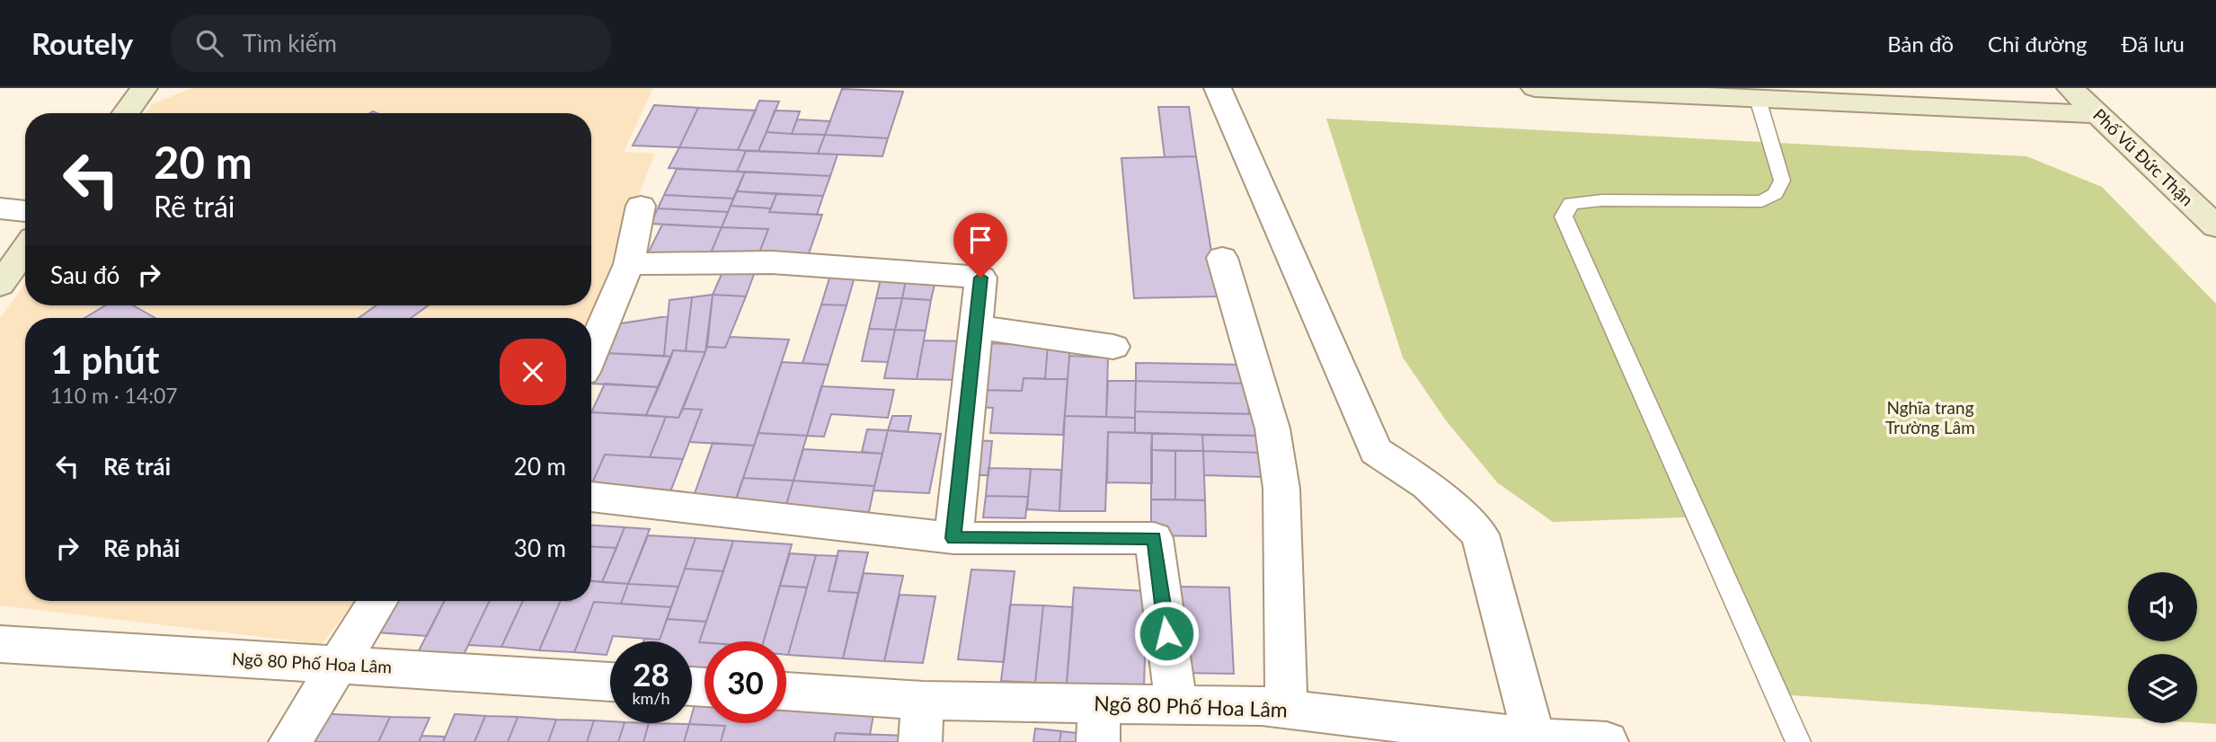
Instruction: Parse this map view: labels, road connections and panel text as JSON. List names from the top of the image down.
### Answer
{
  "streets": {
    "street": ["Phố Vũ Đức Thận", "Ngõ 80 Phố Hoa Lâm"]
  },
  "parks": ["Nghĩa trang Trường Lâm"],
  "page": {
    "header": "Routely",
    "search": "Tìm kiếm",
    "nav": ["Bản đồ", "Chỉ đường", "Đã lưu"],
    "turn": ["20 m", "Rẽ trái"],
    "then": "Sau đó",
    "heading": ["1 phút", "110 m · 14:07"],
    "list": [
      {
        "name": "Rẽ trái",
        "value": "20 m"
      },
      {
        "name": "Rẽ phải",
        "value": "30 m"
      }
    ],
    "speed": "28 km/h",
    "limit": "30"
  }
}
